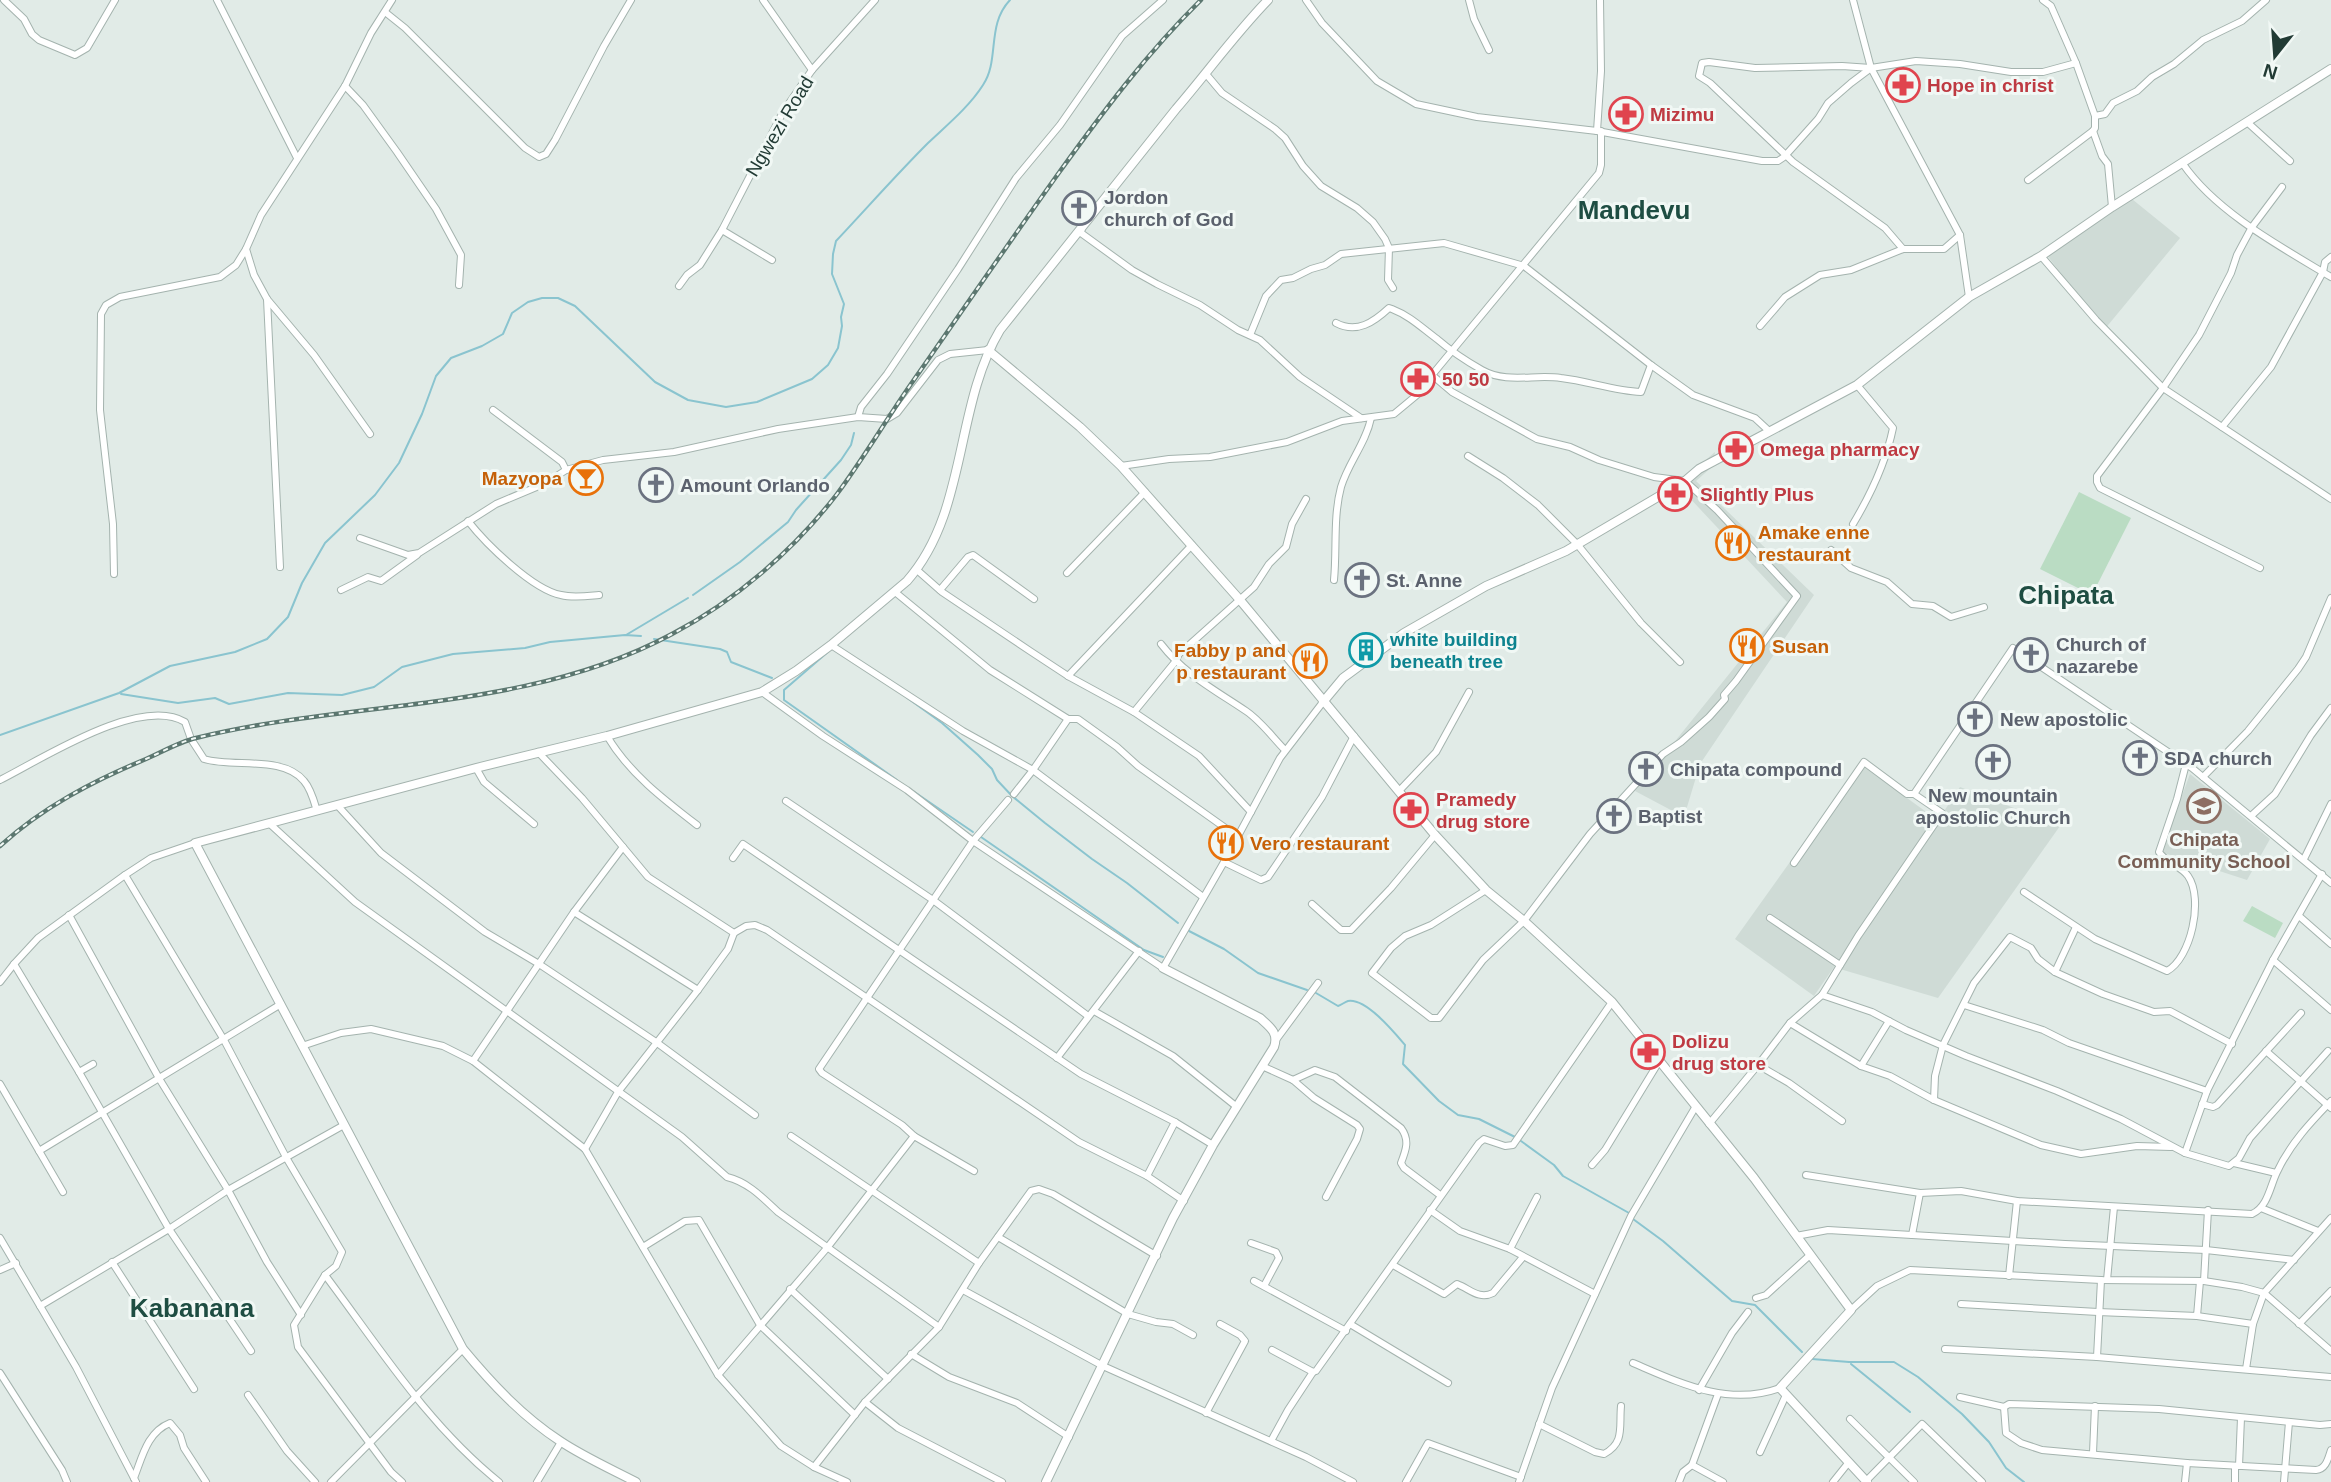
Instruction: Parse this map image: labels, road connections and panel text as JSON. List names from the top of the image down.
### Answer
{
  "streets": {
    "street": ["Ngwezi Road"]
  },
  "districts": ["Mandevu", "Chipata", "Kabanana"],
  "places": {
    "pharmacy": [
      "Hope in christ",
      "Mizimu",
      "50 50",
      "Omega pharmacy",
      "Slightly Plus",
      "Pramedy drug store",
      "Dolizu drug store"
    ],
    "church": [
      "Jordon church of God",
      "Amount Orlando",
      "St. Anne",
      "Church of nazarebe",
      "New apostolic",
      "SDA church",
      "New mountain apostolic Church",
      "Chipata compound",
      "Baptist"
    ],
    "bar": ["Mazyopa"],
    "restaurant": [
      "Amake enne restaurant",
      "Susan",
      "Fabby p and p restaurant",
      "Vero restaurant"
    ],
    "building": ["white building beneath tree"],
    "school or university": ["Chipata Community School"]
  },
  "north": "bottom"
}
